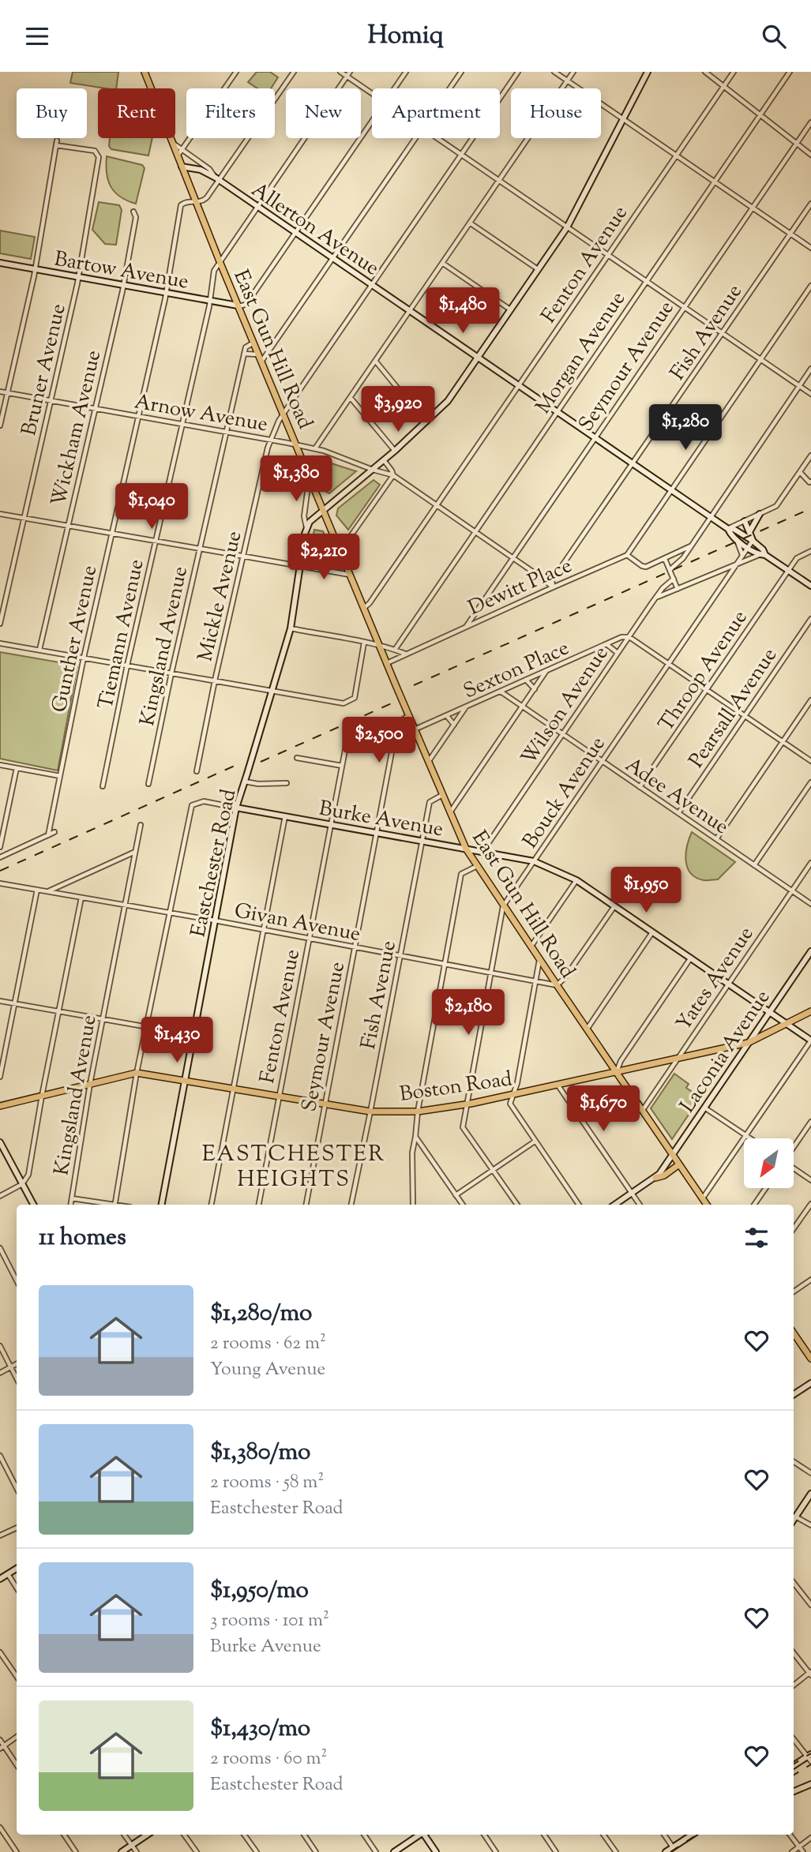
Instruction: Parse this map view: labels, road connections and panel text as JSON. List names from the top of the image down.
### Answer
{
  "streets": {
    "main road": [
      "Allerton Avenue",
      "Bartow Avenue",
      "East Gun Hill Road",
      "Burke Avenue",
      "Eastchester Road",
      "Laconia Avenue",
      "Boston Road"
    ],
    "street": [
      "Fenton Avenue",
      "Fish Avenue",
      "Morgan Avenue",
      "Seymour Avenue",
      "Bruner Avenue",
      "Arnow Avenue",
      "Wickham Avenue",
      "Dewitt Place",
      "Mickle Avenue",
      "Tiemann Avenue",
      "Gunther Avenue",
      "Kingsland Avenue",
      "Sexton Place",
      "Throop Avenue",
      "Wilson Avenue",
      "Pearsall Avenue",
      "Bouck Avenue",
      "Adee Avenue",
      "Givan Avenue",
      "Yates Avenue"
    ]
  },
  "crossings": [
    ["Allerton Avenue", "Fenton Avenue"],
    ["Allerton Avenue", "Fish Avenue"],
    ["Allerton Avenue", "East Gun Hill Road"],
    ["Allerton Avenue", "Morgan Avenue"],
    ["Allerton Avenue", "Seymour Avenue"],
    ["Allerton Avenue", "Mickle Avenue"],
    ["Allerton Avenue", "Tiemann Avenue"],
    ["Allerton Avenue", "Throop Avenue"],
    ["Allerton Avenue", "Bouck Avenue"],
    ["Fenton Avenue", "East Gun Hill Road"],
    ["Fenton Avenue", "Arnow Avenue"],
    ["Fenton Avenue", "Burke Avenue"],
    ["Fenton Avenue", "Givan Avenue"],
    ["Fenton Avenue", "Boston Road"],
    ["Bartow Avenue", "East Gun Hill Road"],
    ["Bartow Avenue", "Bruner Avenue"],
    ["Bartow Avenue", "Wickham Avenue"],
    ["Bartow Avenue", "Tiemann Avenue"],
    ["Bartow Avenue", "Gunther Avenue"],
    ["Fish Avenue", "East Gun Hill Road"],
    ["Fish Avenue", "Arnow Avenue"],
    ["Fish Avenue", "Dewitt Place"],
    ["Fish Avenue", "Burke Avenue"],
    ["Fish Avenue", "Givan Avenue"],
    ["Fish Avenue", "Boston Road"],
    ["East Gun Hill Road", "Seymour Avenue"],
    ["East Gun Hill Road", "Arnow Avenue"],
    ["East Gun Hill Road", "Dewitt Place"],
    ["East Gun Hill Road", "Mickle Avenue"],
    ["East Gun Hill Road", "Tiemann Avenue"],
    ["East Gun Hill Road", "Gunther Avenue"],
    ["East Gun Hill Road", "Kingsland Avenue"],
    ["East Gun Hill Road", "Sexton Place"],
    ["East Gun Hill Road", "Bouck Avenue"],
    ["East Gun Hill Road", "Burke Avenue"],
    ["East Gun Hill Road", "Eastchester Road"],
    ["East Gun Hill Road", "Givan Avenue"],
    ["East Gun Hill Road", "Yates Avenue"],
    ["East Gun Hill Road", "Laconia Avenue"],
    ["East Gun Hill Road", "Boston Road"],
    ["Morgan Avenue", "Arnow Avenue"],
    ["Seymour Avenue", "Arnow Avenue"],
    ["Seymour Avenue", "Dewitt Place"],
    ["Seymour Avenue", "Burke Avenue"],
    ["Seymour Avenue", "Givan Avenue"],
    ["Seymour Avenue", "Boston Road"],
    ["Bruner Avenue", "Arnow Avenue"],
    ["Arnow Avenue", "Wickham Avenue"],
    ["Arnow Avenue", "Dewitt Place"],
    ["Arnow Avenue", "Mickle Avenue"],
    ["Arnow Avenue", "Tiemann Avenue"],
    ["Arnow Avenue", "Gunther Avenue"],
    ["Arnow Avenue", "Kingsland Avenue"],
    ["Kingsland Avenue", "Givan Avenue"],
    ["Kingsland Avenue", "Boston Road"],
    ["Sexton Place", "Wilson Avenue"],
    ["Sexton Place", "Adee Avenue"],
    ["Throop Avenue", "Adee Avenue"],
    ["Wilson Avenue", "Adee Avenue"],
    ["Wilson Avenue", "Burke Avenue"],
    ["Pearsall Avenue", "Adee Avenue"],
    ["Bouck Avenue", "Adee Avenue"],
    ["Bouck Avenue", "Burke Avenue"],
    ["Bouck Avenue", "Givan Avenue"],
    ["Bouck Avenue", "Boston Road"],
    ["Adee Avenue", "Yates Avenue"],
    ["Burke Avenue", "Eastchester Road"],
    ["Burke Avenue", "Givan Avenue"],
    ["Burke Avenue", "Yates Avenue"],
    ["Burke Avenue", "Laconia Avenue"],
    ["Burke Avenue", "Boston Road"],
    ["Eastchester Road", "Givan Avenue"],
    ["Eastchester Road", "Boston Road"],
    ["Yates Avenue", "Boston Road"],
    ["Laconia Avenue", "Boston Road"]
  ],
  "districts": ["EASTCHESTER HEIGHTS"],
  "north": "bottom left",
  "page": {
    "header": "Homiq",
    "chip": [
      "Buy",
      "Rent",
      "Filters",
      "New",
      "Apartment",
      "House"
    ],
    "price": [
      "$1,480",
      "$3,920",
      "$1,280",
      "$1,380",
      "$1,040",
      "$2,210",
      "$2,500",
      "$1,950",
      "$2,180",
      "$1,430",
      "$1,670"
    ],
    "heading": "11 homes",
    "list": [
      {
        "name": "$1,280/mo",
        "note": "2 rooms · 62 m² · Young Avenue"
      },
      {
        "name": "$1,380/mo",
        "note": "2 rooms · 58 m² · Eastchester Road"
      },
      {
        "name": "$1,950/mo",
        "note": "3 rooms · 101 m² · Burke Avenue"
      },
      {
        "name": "$1,430/mo",
        "note": "2 rooms · 60 m² · Eastchester Road"
      }
    ]
  }
}
